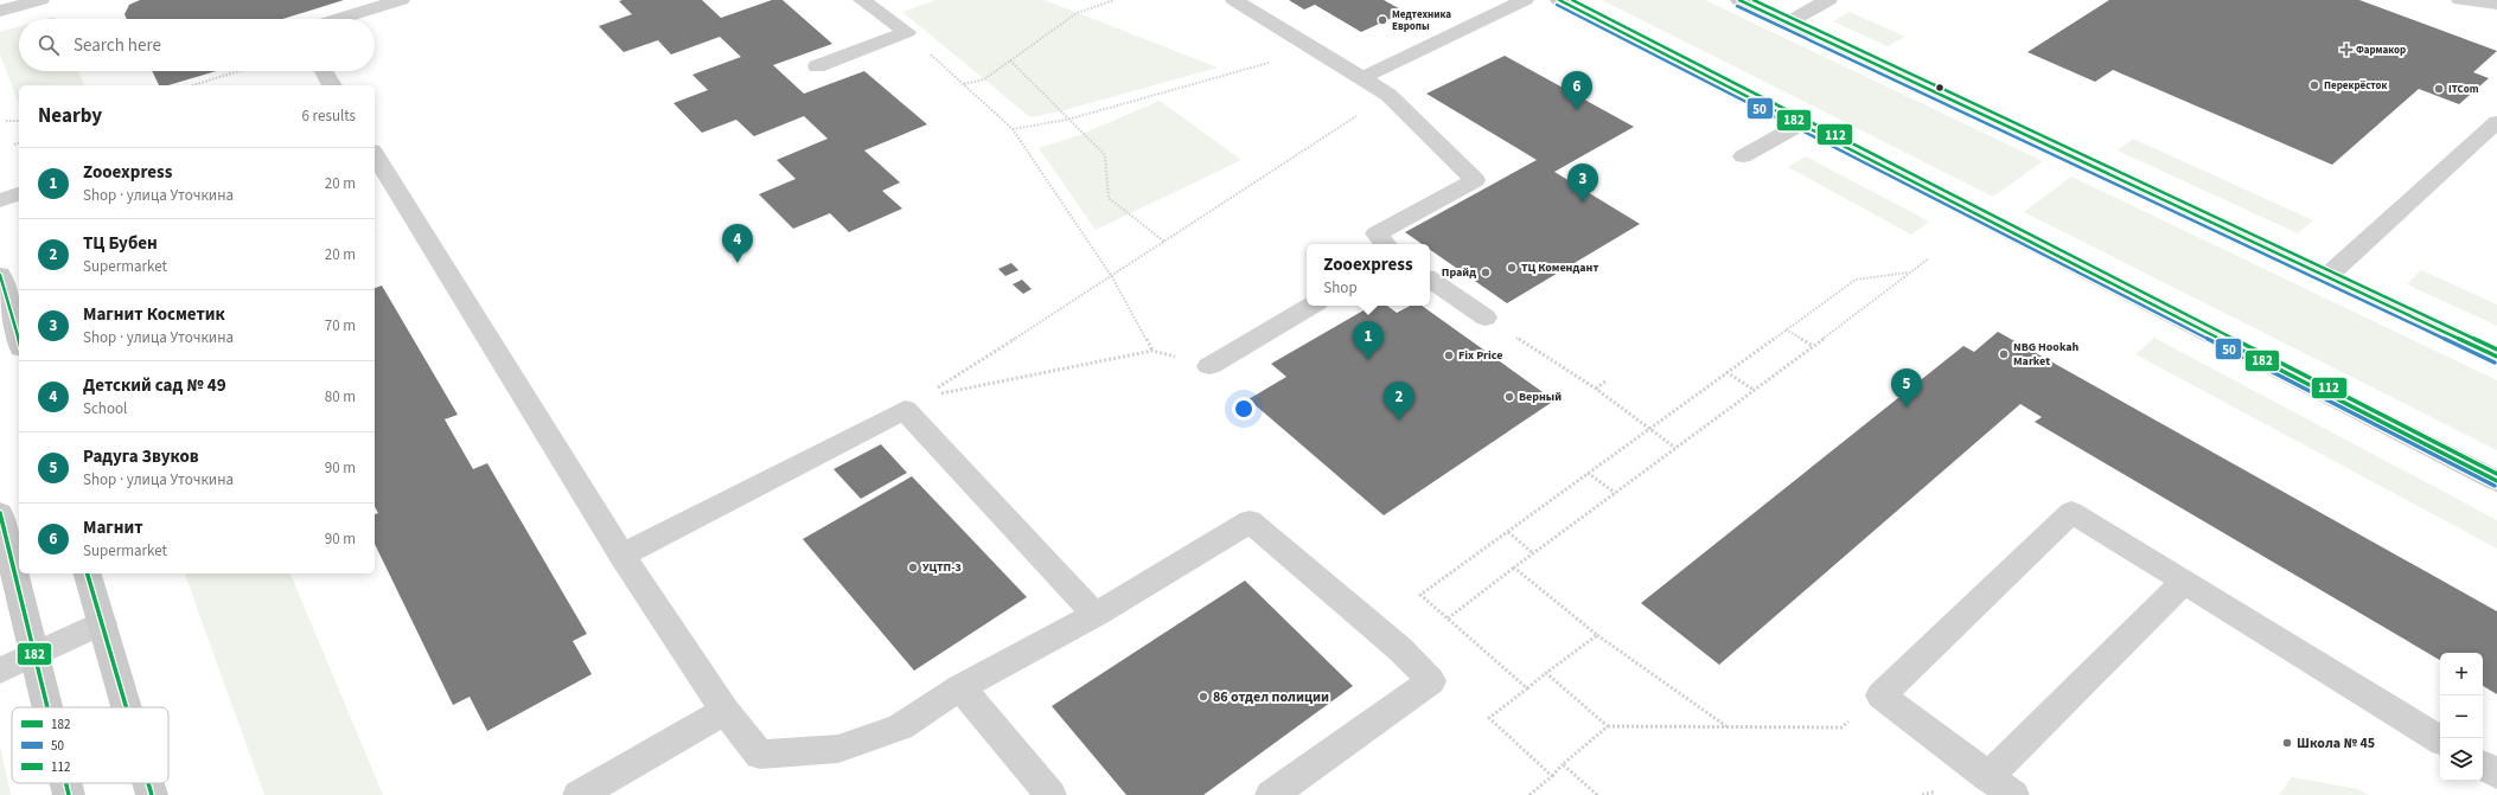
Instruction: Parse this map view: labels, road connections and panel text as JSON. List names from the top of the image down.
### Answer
{
  "places": {
    "other": [
      "Медтехника Европы",
      "Перекрёсток",
      "ITCom",
      "ТЦ Комендант",
      "Прайд",
      "NBG Hookah Market",
      "Fix Price",
      "Верный",
      "УЦТП-3",
      "86 отдел полиции",
      "Школа № 45"
    ],
    "health": ["Фармакор"]
  },
  "lines": ["transit line 182", "transit line 112", "transit line 50"],
  "legend": ["182", "50", "112"],
  "page": {
    "search": "Search here",
    "pins": [
      "6",
      "3",
      "4",
      "1",
      "5",
      "2"
    ],
    "heading": ["Nearby", "6 results"],
    "list": [
      {
        "mark": "1",
        "name": "Zooexpress",
        "note": "Shop · улица Уточкина",
        "value": "20 m"
      },
      {
        "mark": "2",
        "name": "ТЦ Бубен",
        "note": "Supermarket",
        "value": "20 m"
      },
      {
        "mark": "3",
        "name": "Магнит Косметик",
        "note": "Shop · улица Уточкина",
        "value": "70 m"
      },
      {
        "mark": "4",
        "name": "Детский сад № 49",
        "note": "School",
        "value": "80 m"
      },
      {
        "mark": "5",
        "name": "Радуга Звуков",
        "note": "Shop · улица Уточкина",
        "value": "90 m"
      },
      {
        "mark": "6",
        "name": "Магнит",
        "note": "Supermarket",
        "value": "90 m"
      }
    ],
    "popup": ["Zooexpress", "Shop"],
    "map_buttons": ["+", "−"]
  }
}
